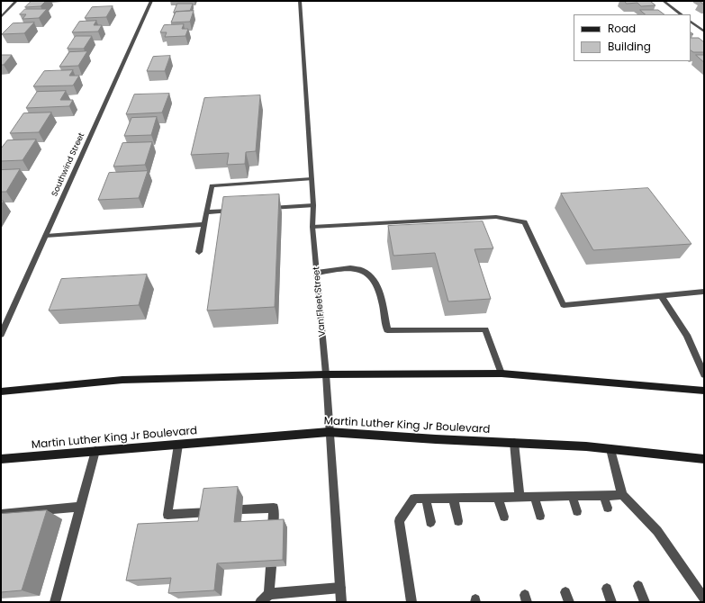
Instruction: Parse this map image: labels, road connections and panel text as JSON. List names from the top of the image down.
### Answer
{
  "streets": {
    "main road": ["Martin Luther King Jr Boulevard"],
    "street": ["Southwind Street", "Van Fleet Street"]
  },
  "crossings": [
    ["Van Fleet Street", "Martin Luther King Jr Boulevard"]
  ],
  "legend": ["Road", "Building"]
}
